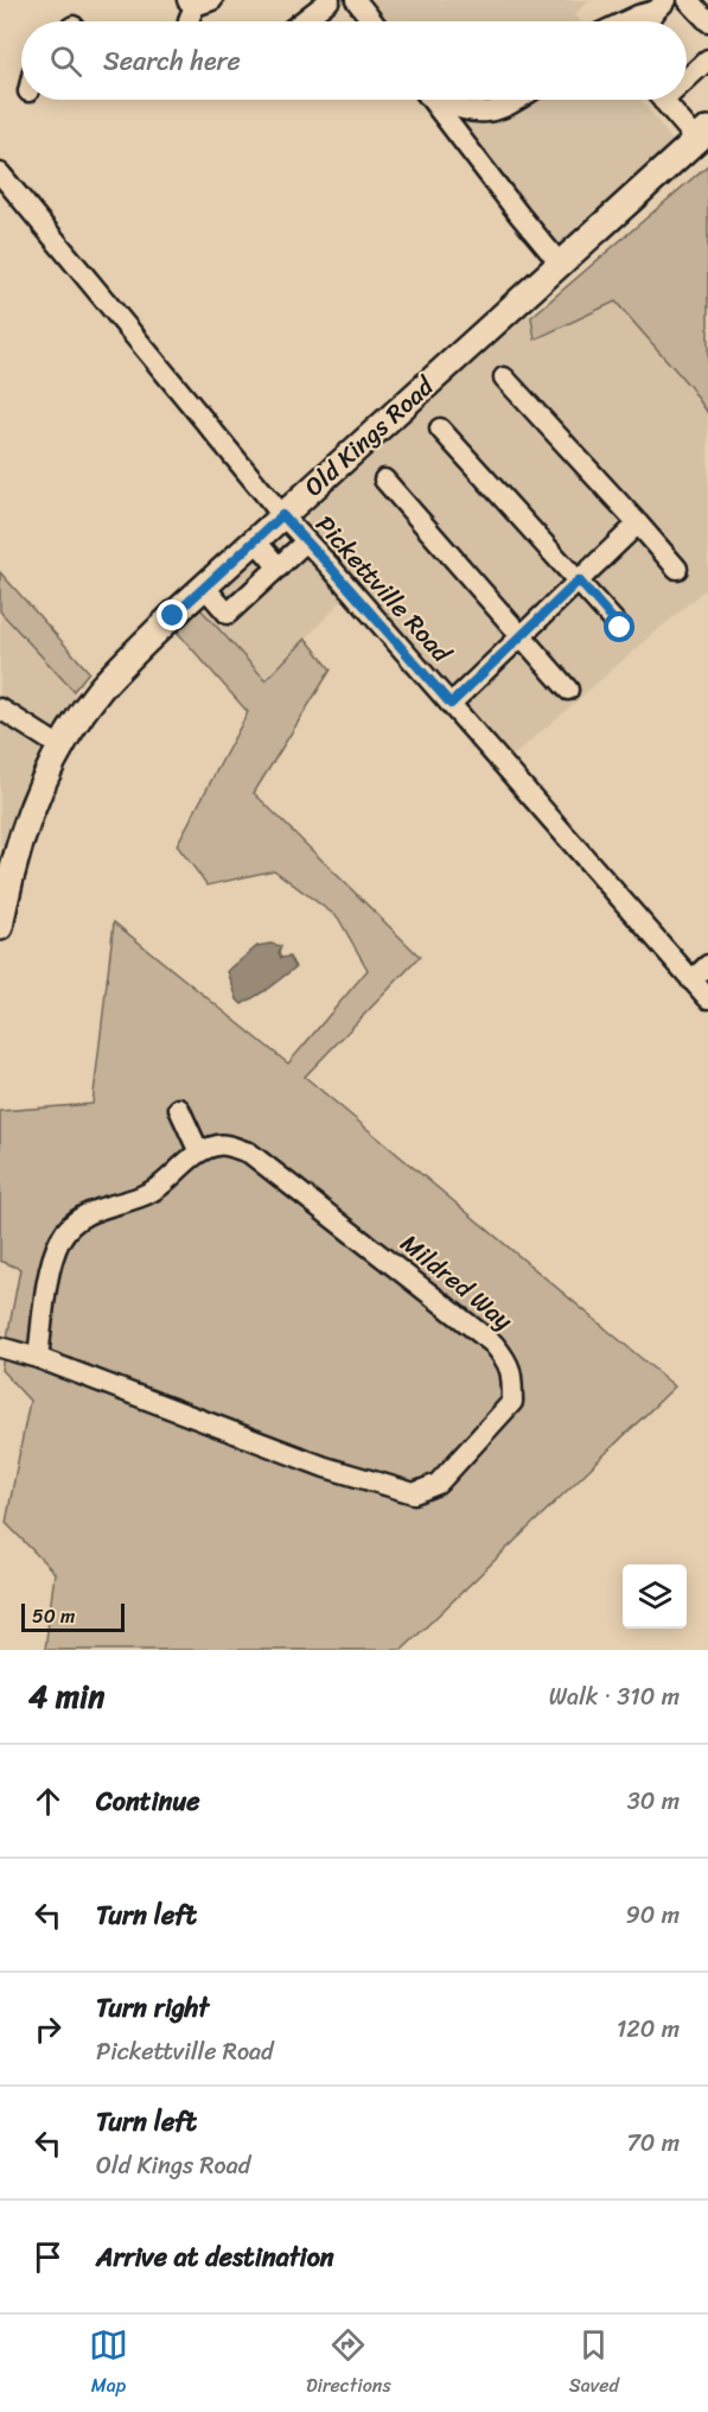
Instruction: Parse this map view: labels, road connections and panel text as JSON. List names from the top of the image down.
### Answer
{
  "streets": {
    "main road": ["Old Kings Road"],
    "street": ["Pickettville Road", "Mildred Way"]
  },
  "crossings": [
    ["Old Kings Road", "Pickettville Road"]
  ],
  "scale_bar": "50 m",
  "page": {
    "search": "Search here",
    "scale": "50 m",
    "heading": ["4 min", "Walk · 310 m"],
    "list": [
      ["Continue", "30 m"],
      ["Turn left", "90 m"],
      ["Turn right", "Pickettville Road", "120 m"],
      ["Turn left", "Old Kings Road", "70 m"],
      "Arrive at destination"
    ],
    "nav": ["Map", "Directions", "Saved"]
  }
}
